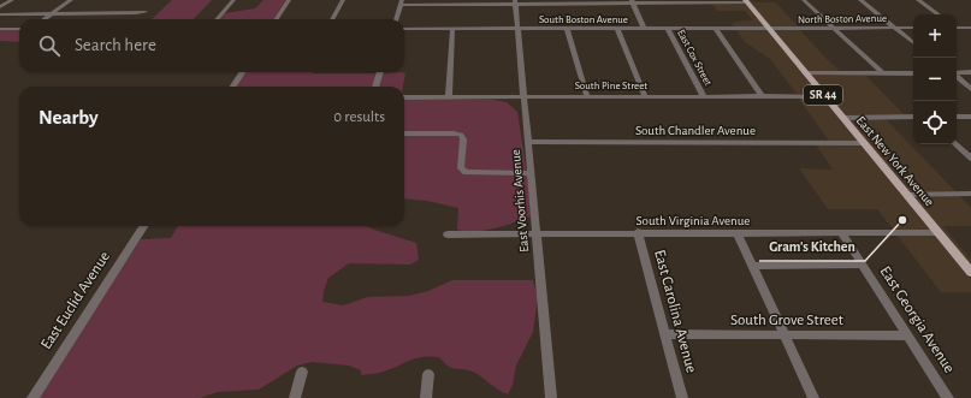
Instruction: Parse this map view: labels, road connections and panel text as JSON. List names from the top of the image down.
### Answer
{
  "streets": {
    "main road": ["SR 44", "East New York Avenue"],
    "street": [
      "South Boston Avenue",
      "North Boston Avenue",
      "East Cox Street",
      "South Pine Street",
      "South Chandler Avenue",
      "East Voorhis Avenue",
      "South Virginia Avenue",
      "East Euclid Avenue",
      "East Carolina Avenue",
      "South Grove Street",
      "East Georgia Avenue"
    ]
  },
  "crossings": [
    ["South Boston Avenue", "North Boston Avenue"],
    ["South Boston Avenue", "East Cox Street"],
    ["South Boston Avenue", "East New York Avenue"],
    ["South Boston Avenue", "East Voorhis Avenue"],
    ["North Boston Avenue", "East New York Avenue"],
    ["East Cox Street", "South Pine Street"],
    ["South Pine Street", "East New York Avenue"],
    ["South Pine Street", "East Voorhis Avenue"],
    ["South Chandler Avenue", "East New York Avenue"],
    ["South Chandler Avenue", "East Voorhis Avenue"],
    ["East New York Avenue", "South Virginia Avenue"],
    ["East Voorhis Avenue", "South Virginia Avenue"],
    ["South Virginia Avenue", "East Carolina Avenue"],
    ["South Virginia Avenue", "East Georgia Avenue"],
    ["East Carolina Avenue", "South Grove Street"],
    ["South Grove Street", "East Georgia Avenue"]
  ],
  "places": ["Gram's Kitchen"],
  "page": {
    "map_buttons": ["+", "−"],
    "search": "Search here",
    "heading": ["Nearby", "0 results"]
  }
}
